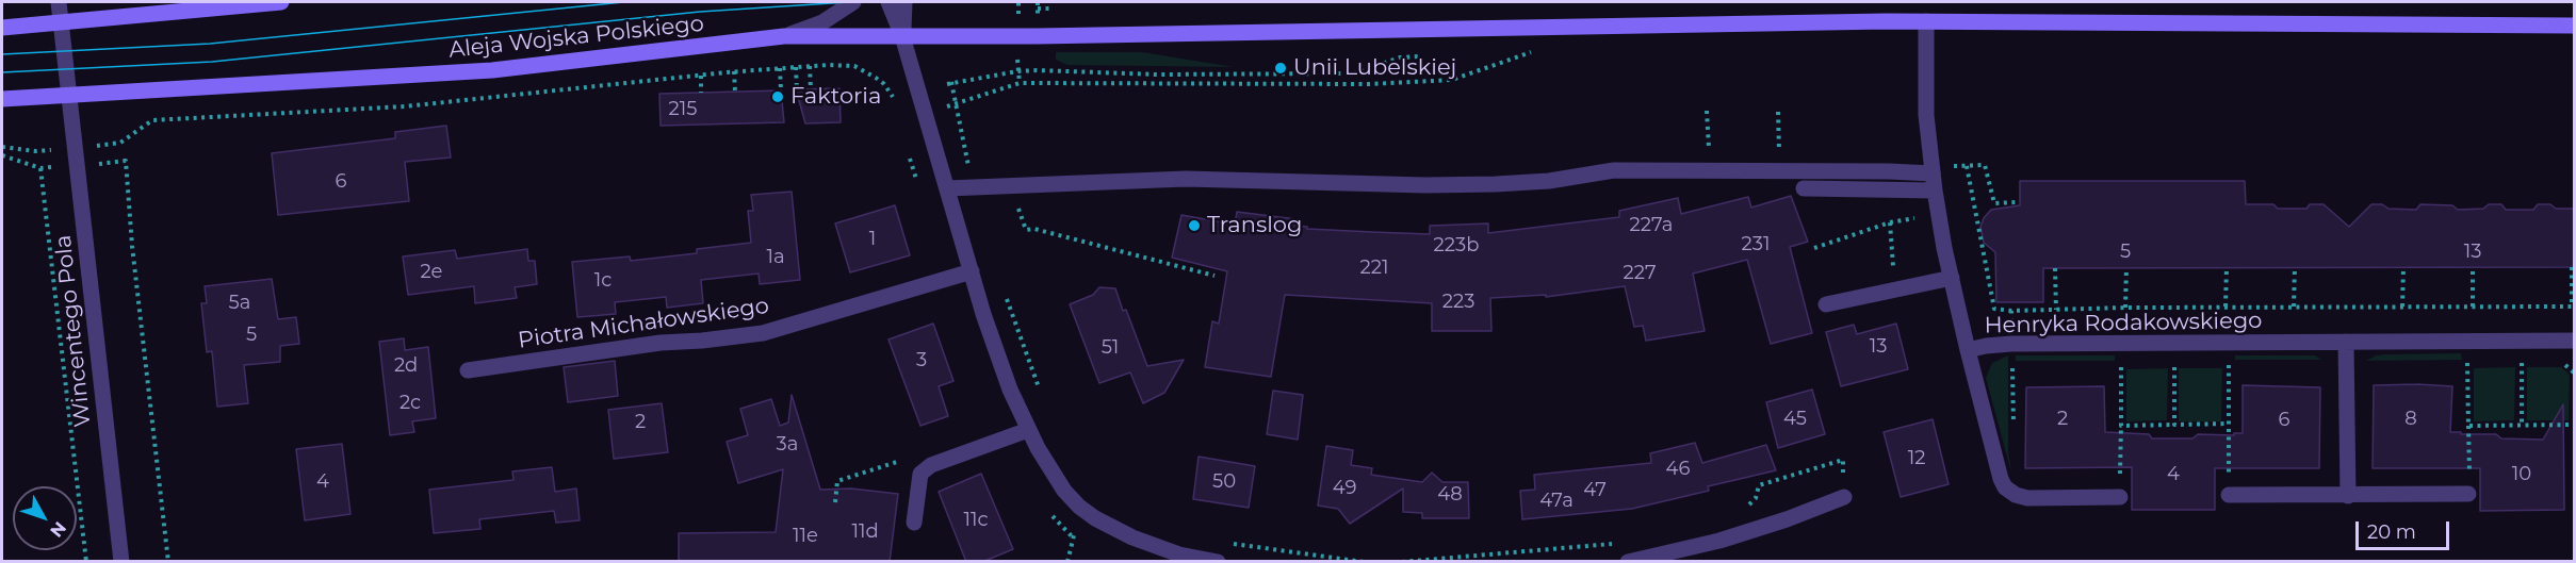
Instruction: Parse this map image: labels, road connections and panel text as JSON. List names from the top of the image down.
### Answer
{
  "streets": {
    "main road": ["Aleja Wojska Polskiego"],
    "street": ["Piotra Michałowskiego", "Henryka Rodakowskiego", "Wincentego Pola"]
  },
  "crossings": [
    ["Aleja Wojska Polskiego", "Henryka Rodakowskiego"],
    ["Aleja Wojska Polskiego", "Wincentego Pola"]
  ],
  "places": ["Unii Lubelskiej", "Faktoria", "Translog"],
  "house_numbers": [
    "215",
    "6",
    "227a",
    "1",
    "231",
    "223b",
    "5",
    "13",
    "1a",
    "221",
    "2e",
    "227",
    "1c",
    "223",
    "5a",
    "5",
    "13",
    "51",
    "3",
    "2d",
    "2c",
    "45",
    "2",
    "8",
    "6",
    "2",
    "3a",
    "12",
    "46",
    "4",
    "10",
    "4",
    "50",
    "49",
    "47",
    "48",
    "47a",
    "11c",
    "11d",
    "11e"
  ],
  "scale_bar": "20 m",
  "north": "bottom right"
}
